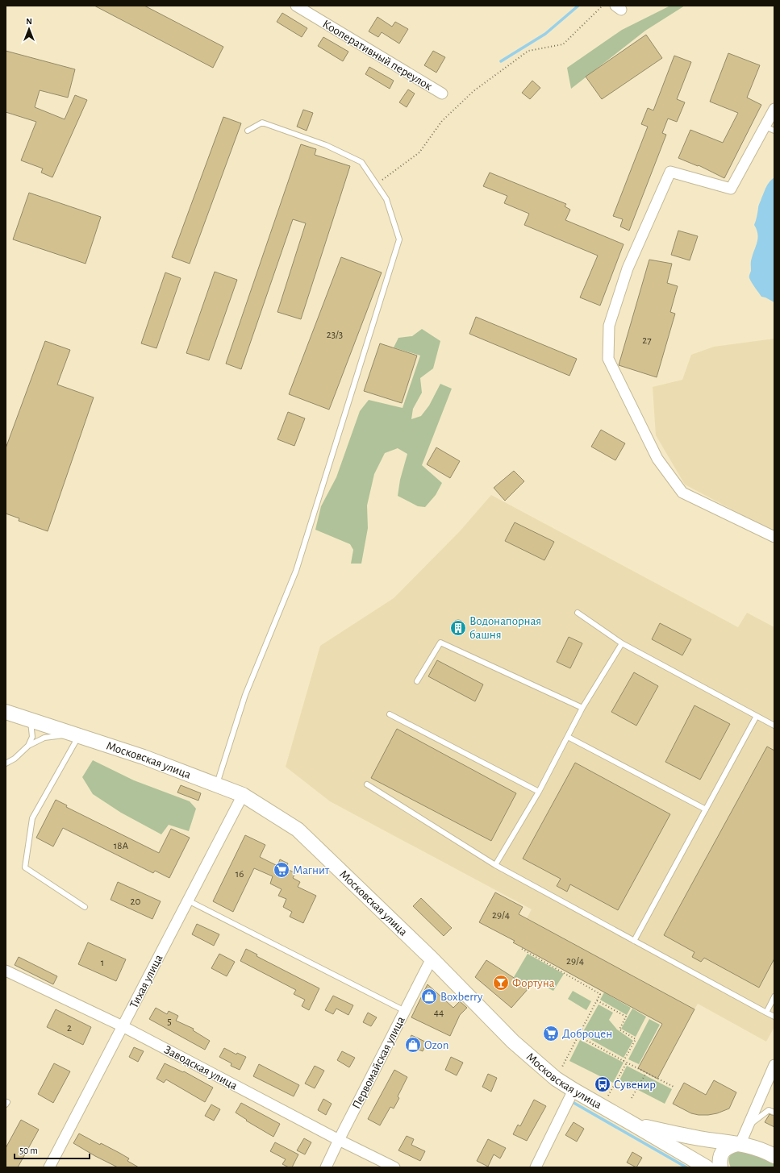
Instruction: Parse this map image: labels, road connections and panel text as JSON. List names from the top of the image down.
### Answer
{
  "streets": {
    "street": [
      "Кооперативный переулок",
      "Московская улица",
      "Тихая улица",
      "Первомайская улица",
      "Заводская улица"
    ]
  },
  "crossings": [
    ["Московская улица", "Тихая улица"],
    ["Московская улица", "Первомайская улица"],
    ["Тихая улица", "Заводская улица"],
    ["Первомайская улица", "Заводская улица"]
  ],
  "places": {
    "building": ["Водонапорная башня"],
    "supermarket": ["Магнит", "Доброцен"],
    "bar": ["Фортуна"],
    "shop": ["Boxberry", "Ozon"],
    "bus stop": ["Сувенир"]
  },
  "house_numbers": [
    "23/3",
    "27",
    "18А",
    "16",
    "20",
    "29/4",
    "29/4",
    "1",
    "44",
    "5",
    "2"
  ],
  "scale_bar": "50 m",
  "north": "top"
}
